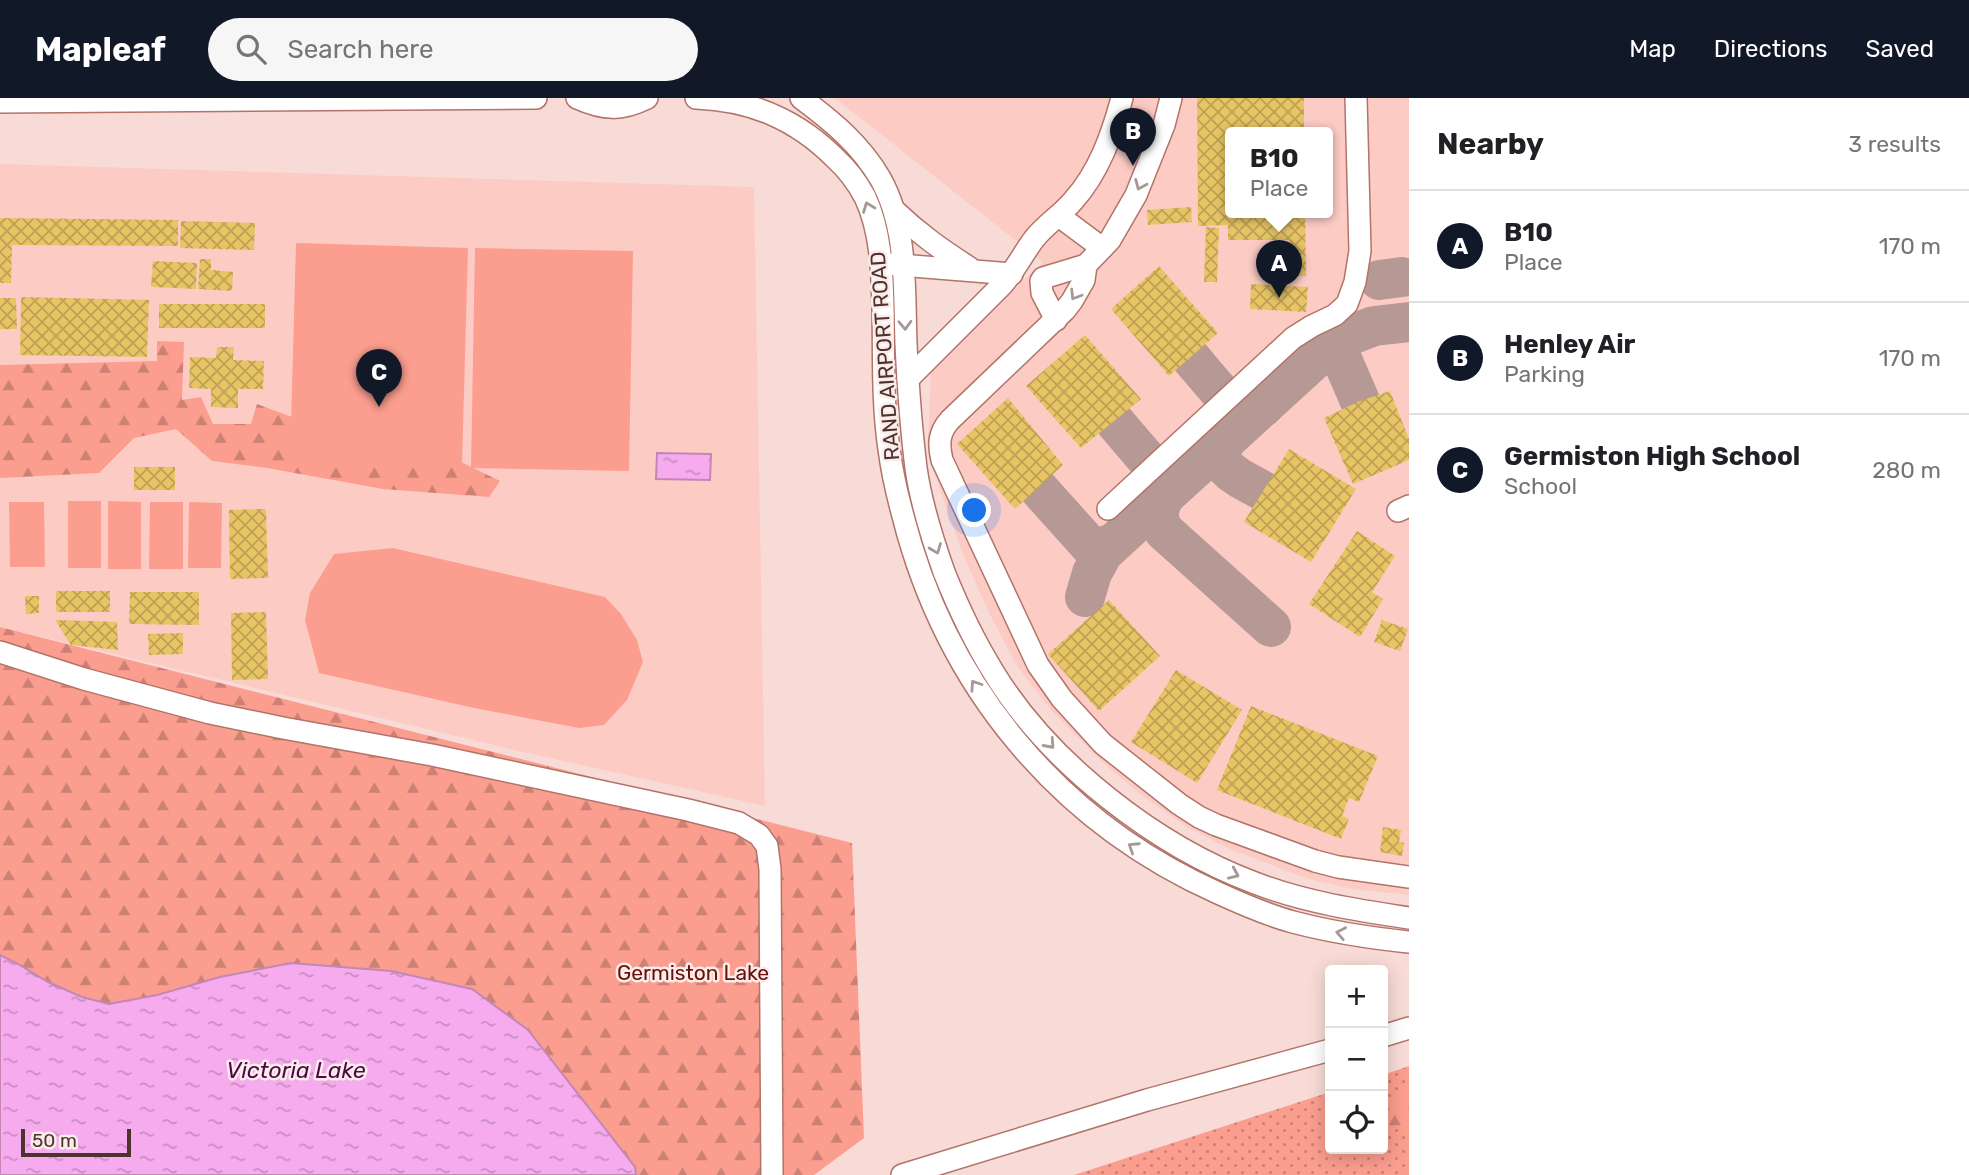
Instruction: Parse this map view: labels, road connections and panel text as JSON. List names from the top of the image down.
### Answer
{
  "streets": {
    "street": ["RAND AIRPORT ROAD"]
  },
  "water": ["Victoria Lake"],
  "parks": ["Germiston Lake"],
  "scale_bar": "50 m",
  "page": {
    "header": "Mapleaf",
    "search": "Search here",
    "nav": ["Map", "Directions", "Saved"],
    "heading": ["Nearby", "3 results"],
    "pins": ["B", "A", "C"],
    "popup": ["B10", "Place"],
    "list": [
      {
        "mark": "A",
        "name": "B10",
        "note": "Place",
        "value": "170 m"
      },
      {
        "mark": "B",
        "name": "Henley Air",
        "note": "Parking",
        "value": "170 m"
      },
      {
        "mark": "C",
        "name": "Germiston High School",
        "note": "School",
        "value": "280 m"
      }
    ],
    "map_buttons": ["+", "−"],
    "scale": "50 m"
  }
}
